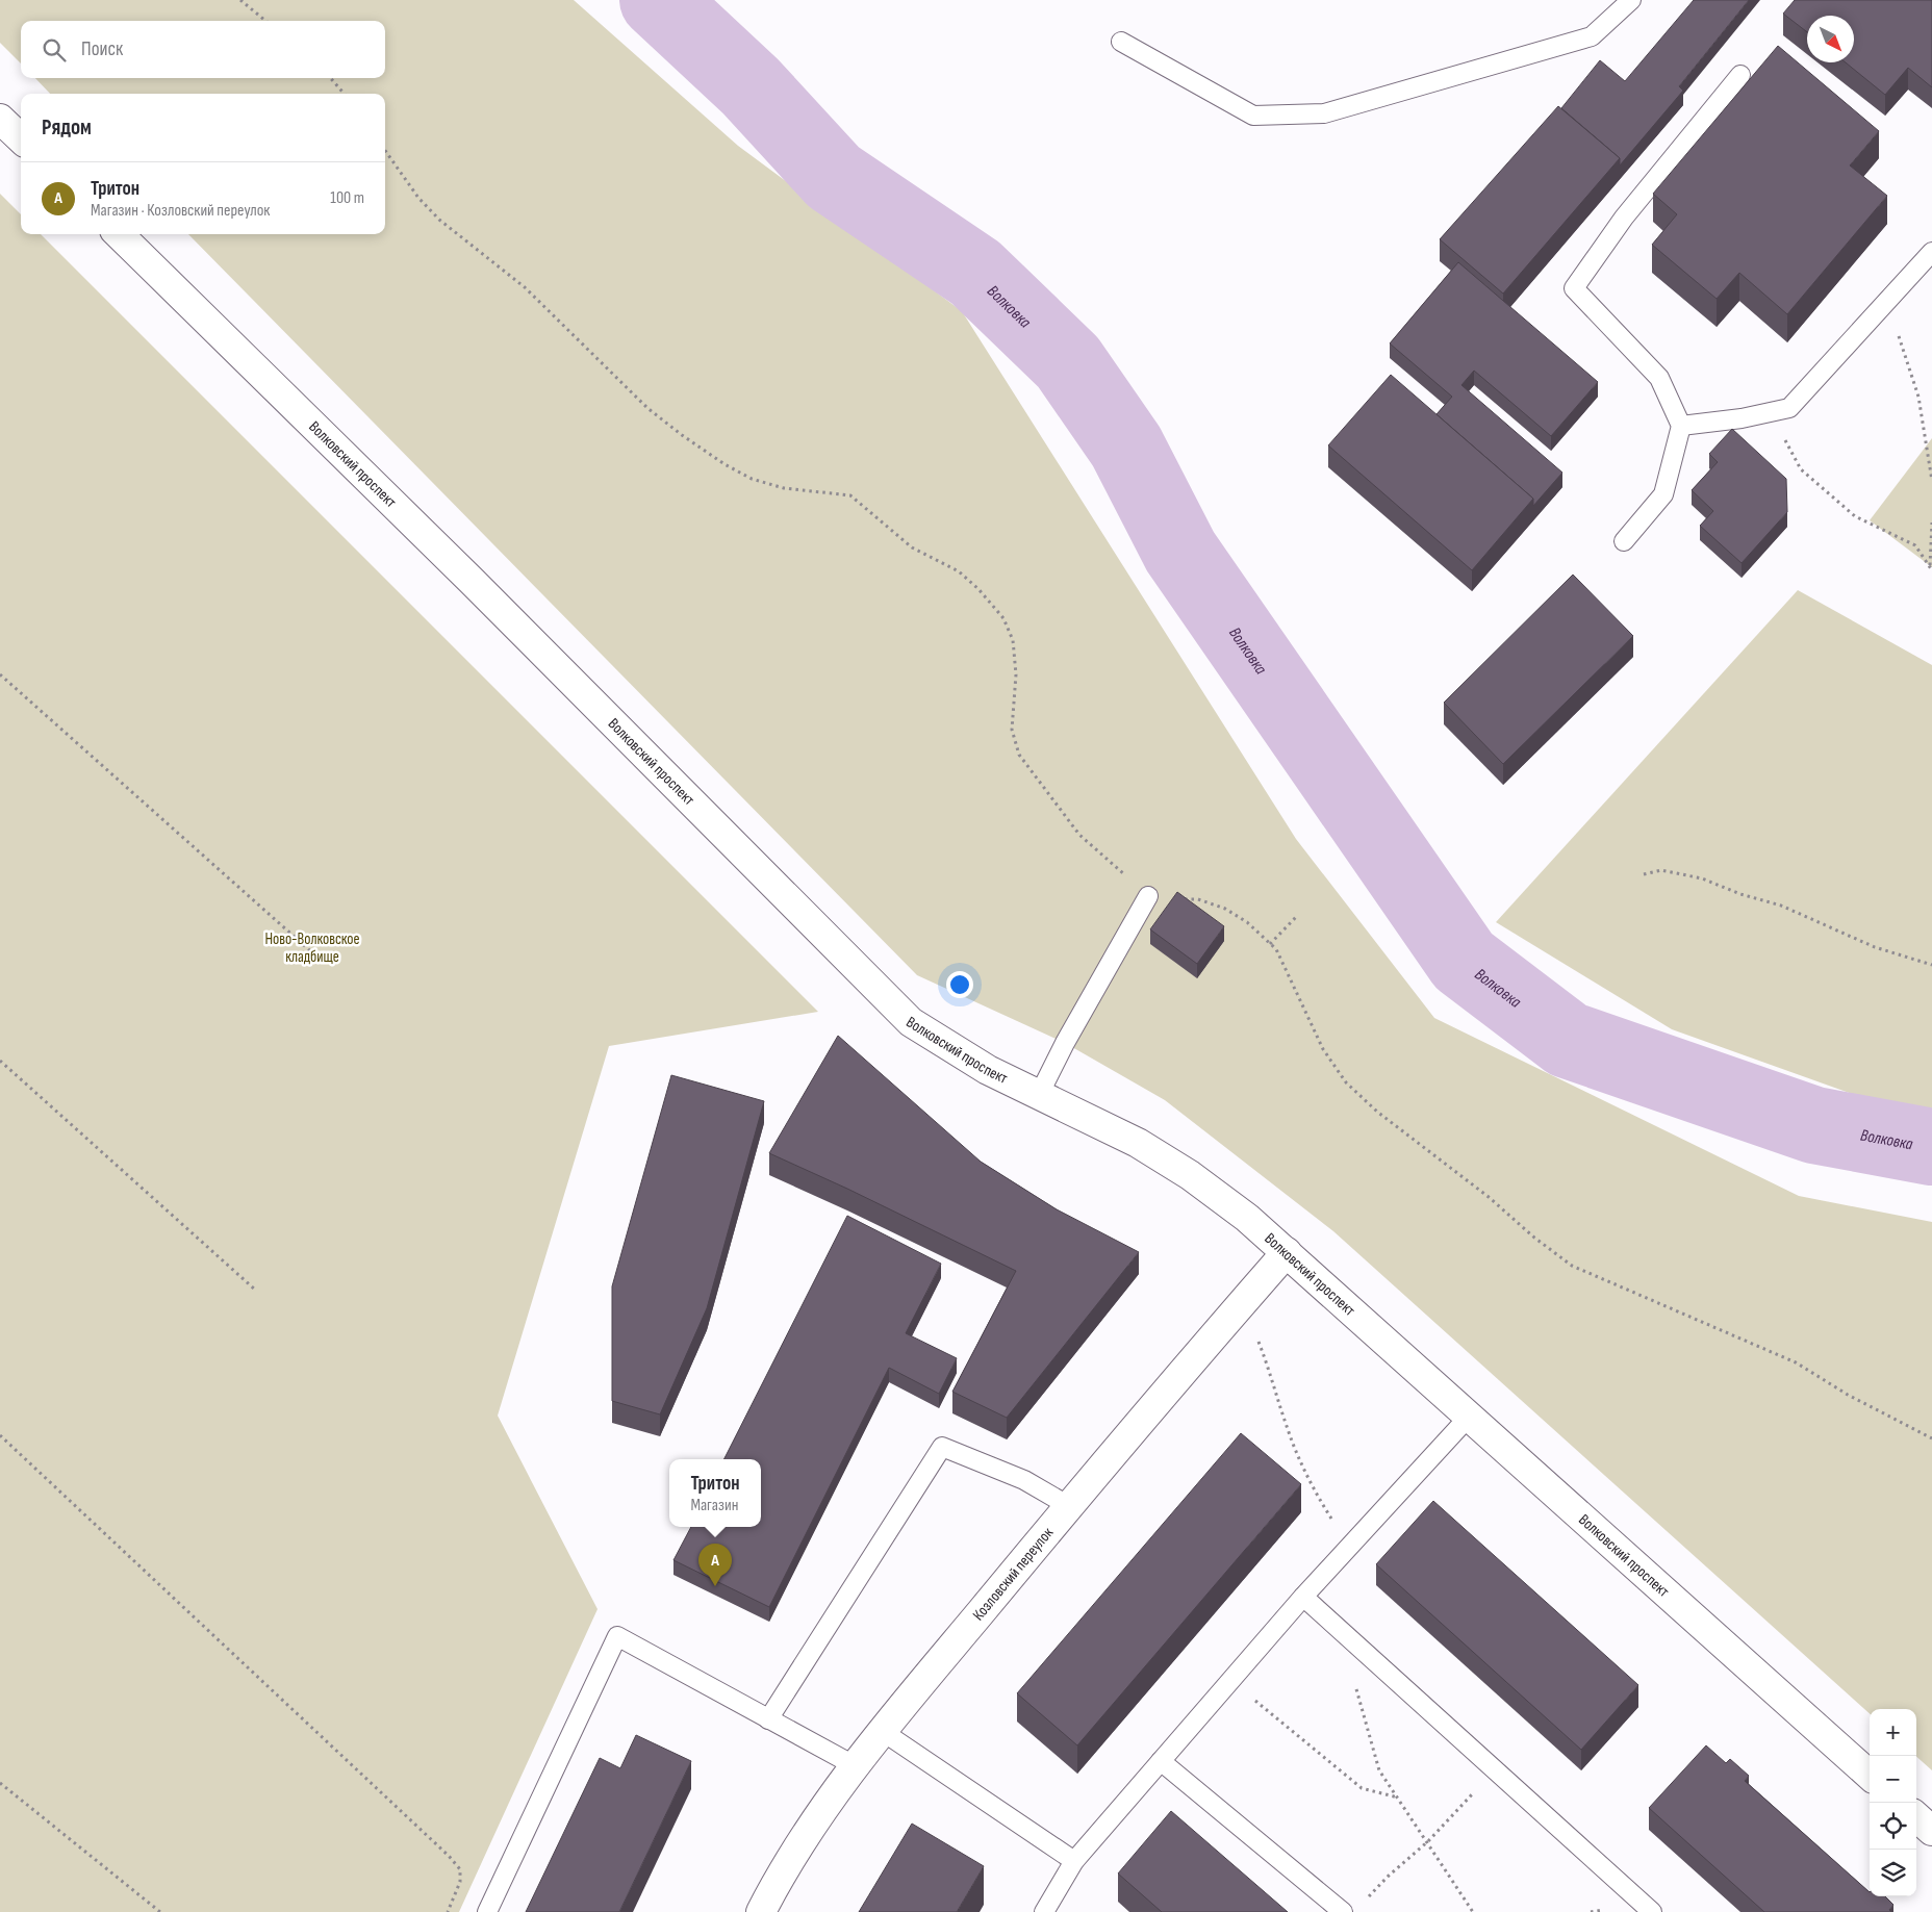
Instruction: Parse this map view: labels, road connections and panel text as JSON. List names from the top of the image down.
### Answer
{
  "streets": {
    "street": ["Волковский проспект", "Козловский переулок"]
  },
  "crossings": [
    ["Волковский проспект", "Козловский переулок"]
  ],
  "water": ["Волковка"],
  "parks": ["Ново-Волковское кладбище"],
  "north": "bottom right",
  "page": {
    "search": "Поиск",
    "heading": "Рядом",
    "list": [
      {
        "mark": "A",
        "name": "Тритон",
        "note": "Магазин · Козловский переулок",
        "value": "100 m"
      }
    ],
    "popup": ["Тритон", "Магазин"],
    "pins": "A",
    "map_buttons": ["+", "−"]
  }
}
